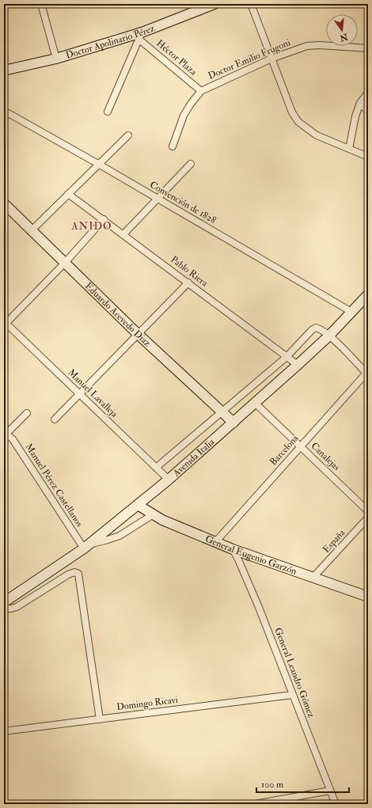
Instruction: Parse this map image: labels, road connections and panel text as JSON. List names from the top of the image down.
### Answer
{
  "streets": {
    "street": [
      "Doctor Apolinario Pérez",
      "Héctor Plaza",
      "Doctor Emilio Frugoni",
      "Convención de 1828",
      "Pablo Riera",
      "Eduardo Acevedo Diaz",
      "Manuel Lavalleja",
      "Barcelona",
      "Canalejas",
      "Avenida Italia",
      "Manuel Pérez Castellanos",
      "España",
      "General Eugenio Garzón",
      "General Leandro Gómez",
      "Domingo Ricavi"
    ]
  },
  "crossings": [
    ["Doctor Apolinario Pérez", "Héctor Plaza"],
    ["Héctor Plaza", "Doctor Emilio Frugoni"],
    ["Convención de 1828", "Avenida Italia"],
    ["Pablo Riera", "Avenida Italia"],
    ["Eduardo Acevedo Diaz", "Avenida Italia"],
    ["Manuel Lavalleja", "Avenida Italia"],
    ["Barcelona", "Canalejas"],
    ["Barcelona", "General Eugenio Garzón"],
    ["Canalejas", "Avenida Italia"],
    ["Avenida Italia", "Manuel Pérez Castellanos"],
    ["Avenida Italia", "General Eugenio Garzón"],
    ["España", "General Eugenio Garzón"],
    ["General Eugenio Garzón", "General Leandro Gómez"],
    ["General Leandro Gómez", "Domingo Ricavi"]
  ],
  "districts": ["ANIDO"],
  "scale_bar": "100 m",
  "north": "bottom"
}
